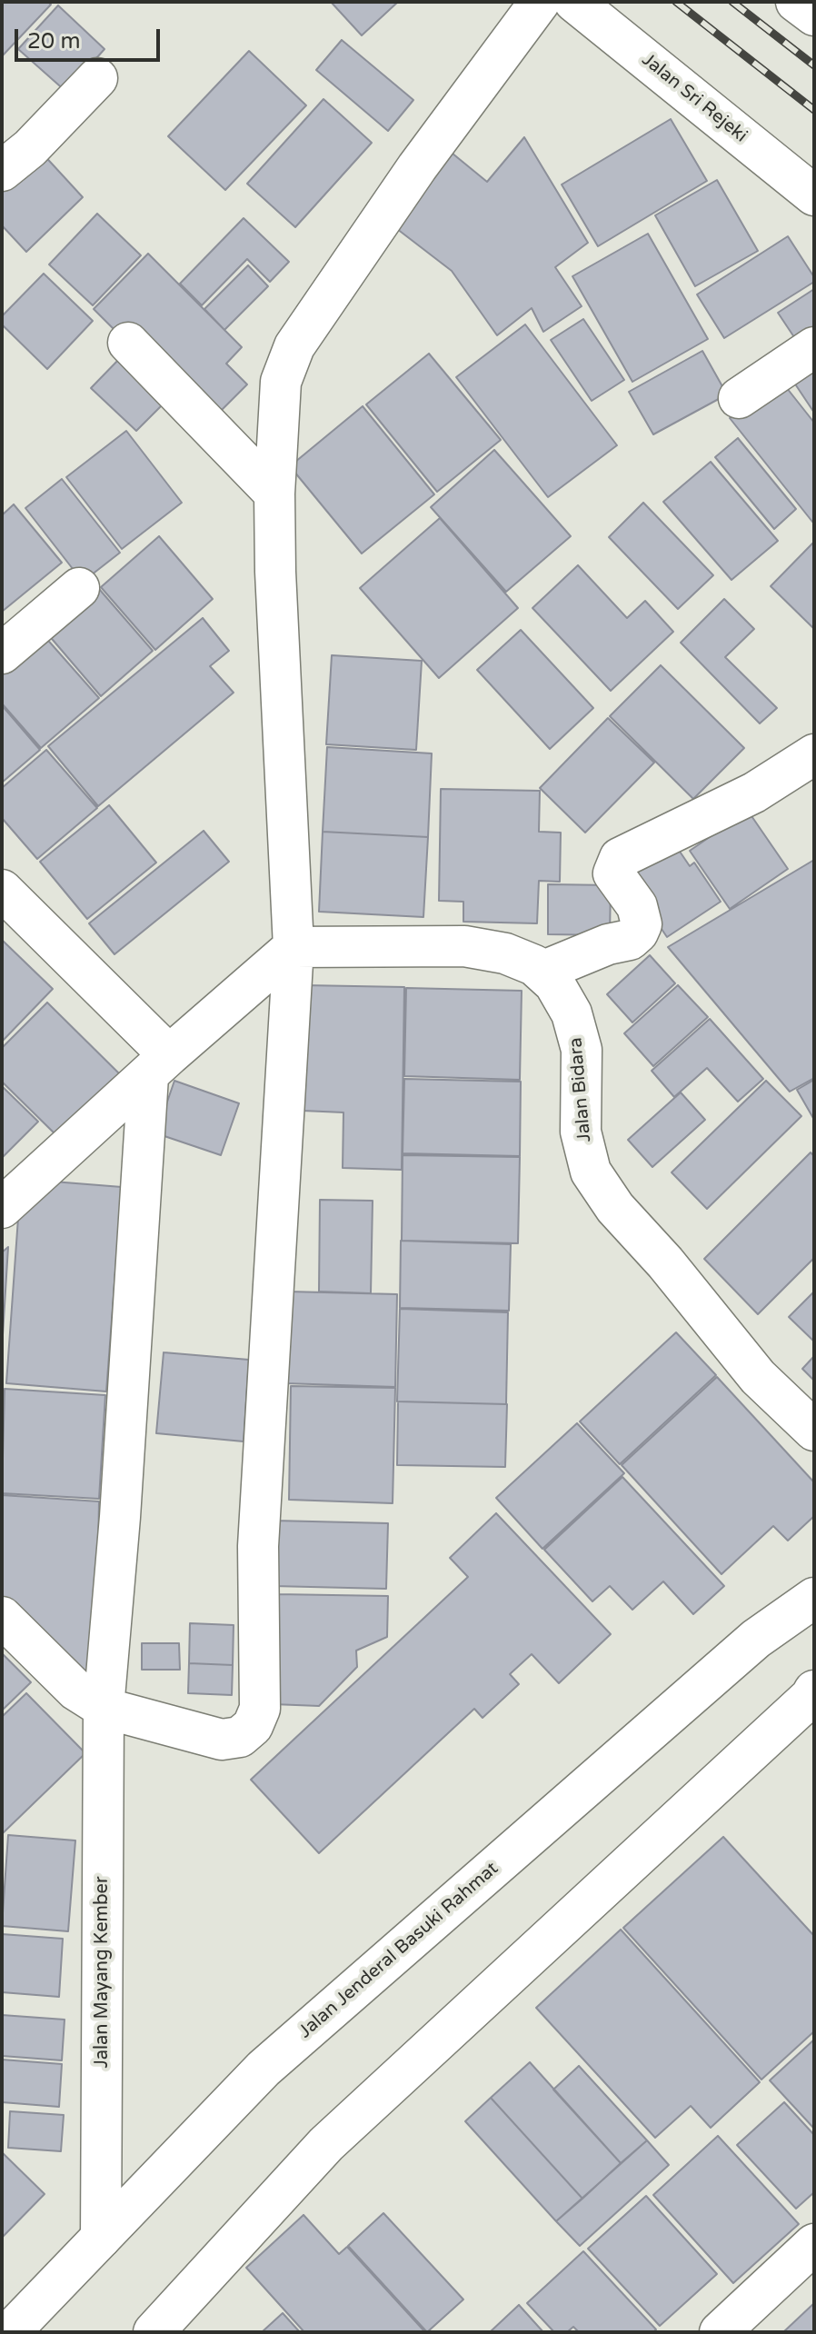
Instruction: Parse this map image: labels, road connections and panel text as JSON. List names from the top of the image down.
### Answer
{
  "streets": {
    "main road": [
      "Jalan Sri Rejeki",
      "Jalan Bidara",
      "Jalan Jenderal Basuki Rahmat",
      "Jalan Mayang Kember"
    ]
  },
  "crossings": [
    ["Jalan Jenderal Basuki Rahmat", "Jalan Mayang Kember"]
  ],
  "scale_bar": "20 m"
}
